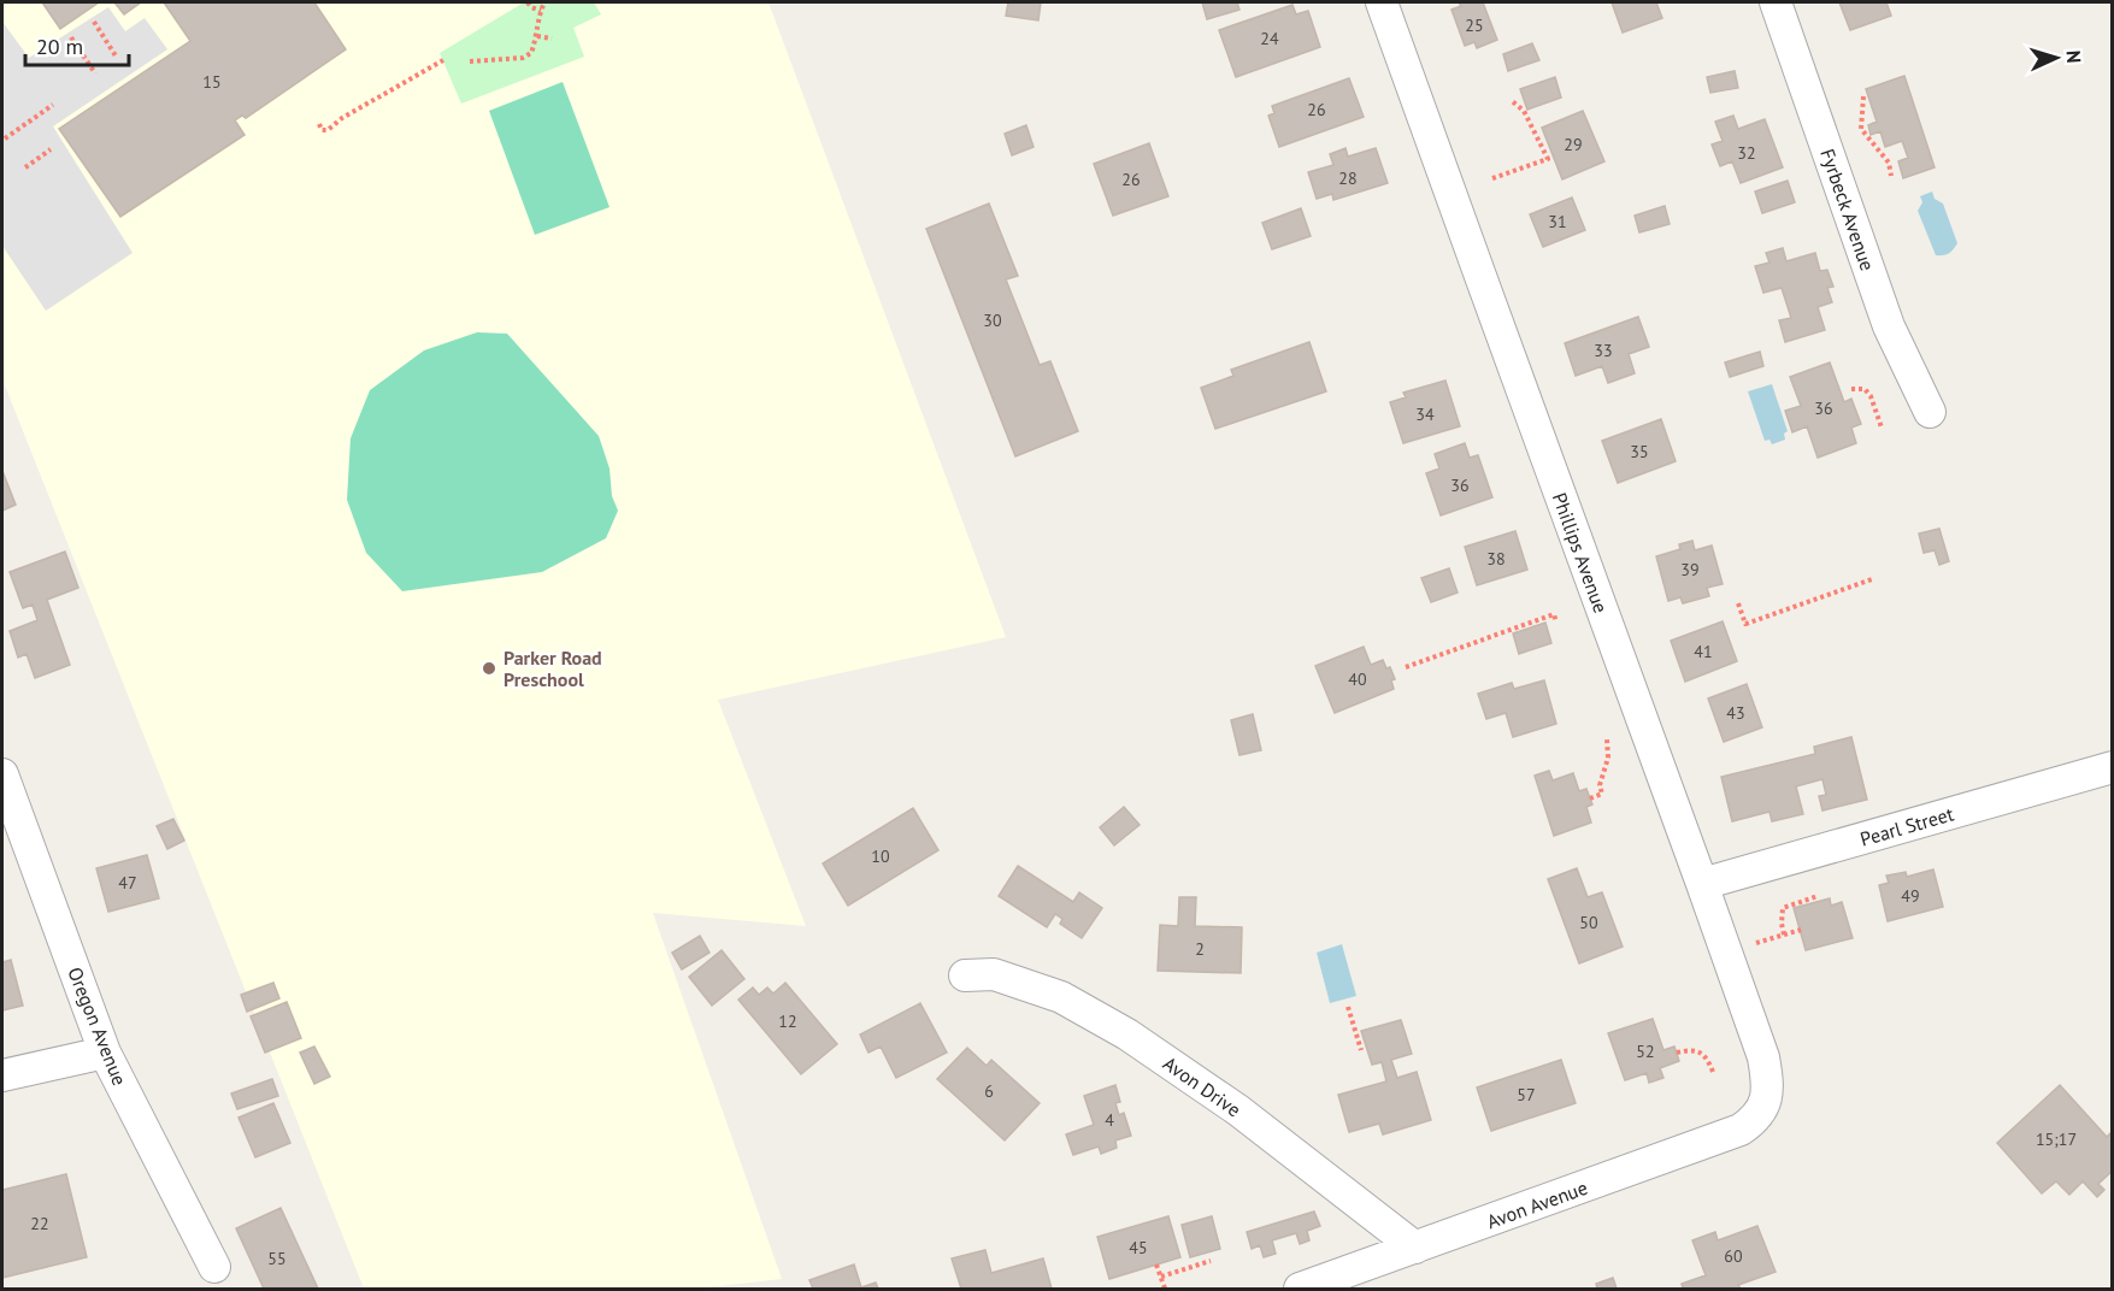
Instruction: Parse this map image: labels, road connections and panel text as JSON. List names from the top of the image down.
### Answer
{
  "streets": {
    "street": [
      "Fyrbeck Avenue",
      "Phillips Avenue",
      "Pearl Street",
      "Oregon Avenue",
      "Avon Drive",
      "Avon Avenue"
    ]
  },
  "crossings": [
    ["Phillips Avenue", "Pearl Street"],
    ["Phillips Avenue", "Avon Avenue"],
    ["Avon Drive", "Avon Avenue"]
  ],
  "places": ["Parker Road Preschool"],
  "house_numbers": [
    "25",
    "24",
    "15",
    "26",
    "29",
    "32",
    "28",
    "26",
    "31",
    "30",
    "33",
    "36",
    "34",
    "35",
    "36",
    "38",
    "39",
    "41",
    "40",
    "43",
    "10",
    "47",
    "49",
    "50",
    "2",
    "12",
    "52",
    "6",
    "57",
    "4",
    "15;17",
    "22",
    "45",
    "60",
    "55"
  ],
  "scale_bar": "20 m",
  "north": "right"
}
